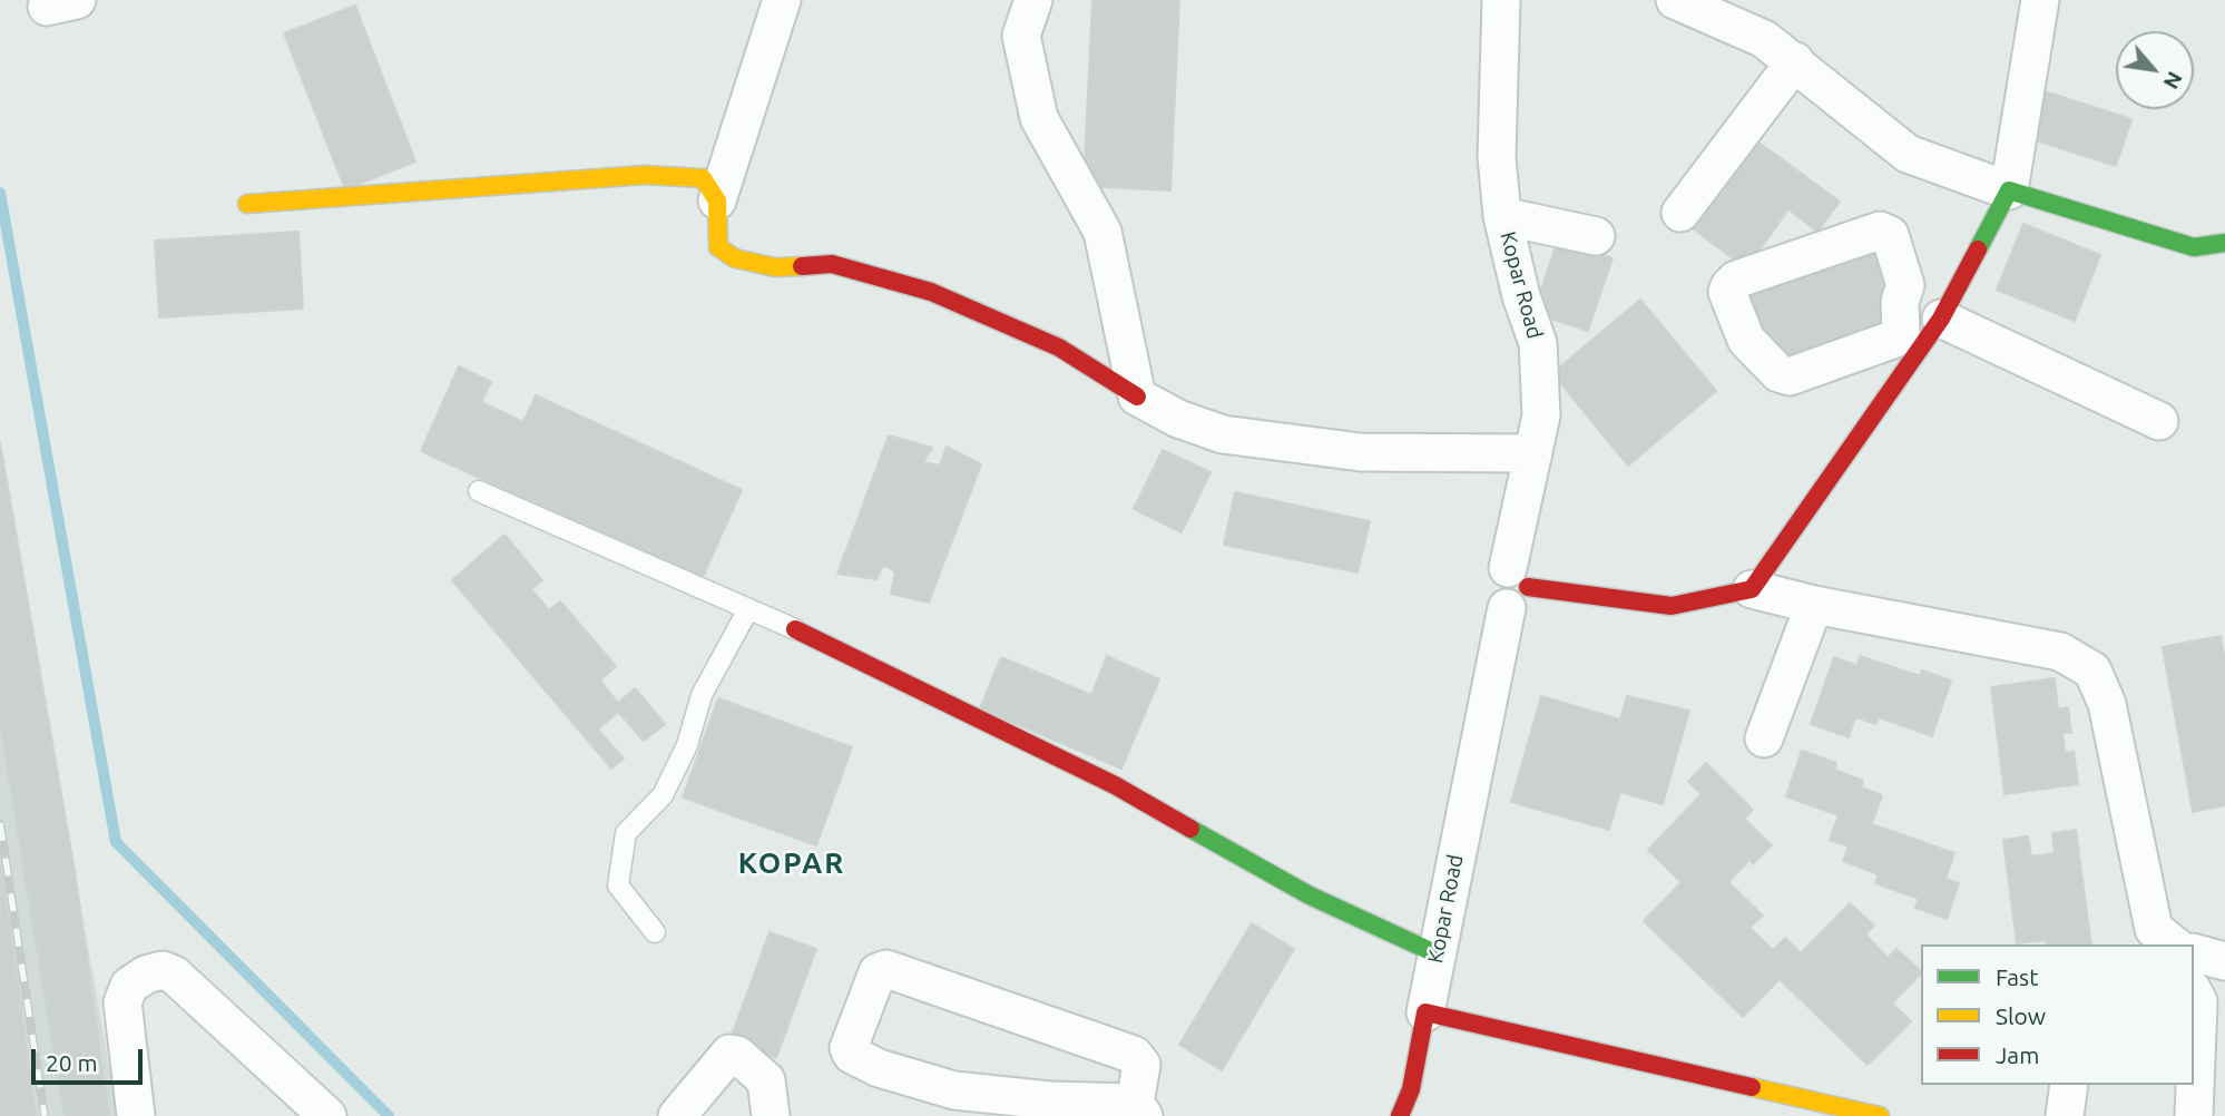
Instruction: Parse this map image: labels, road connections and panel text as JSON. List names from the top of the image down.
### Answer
{
  "streets": {
    "street": ["Kopar Road"]
  },
  "districts": ["KOPAR"],
  "legend": ["Fast", "Slow", "Jam"],
  "scale_bar": "20 m",
  "north": "bottom right"
}
